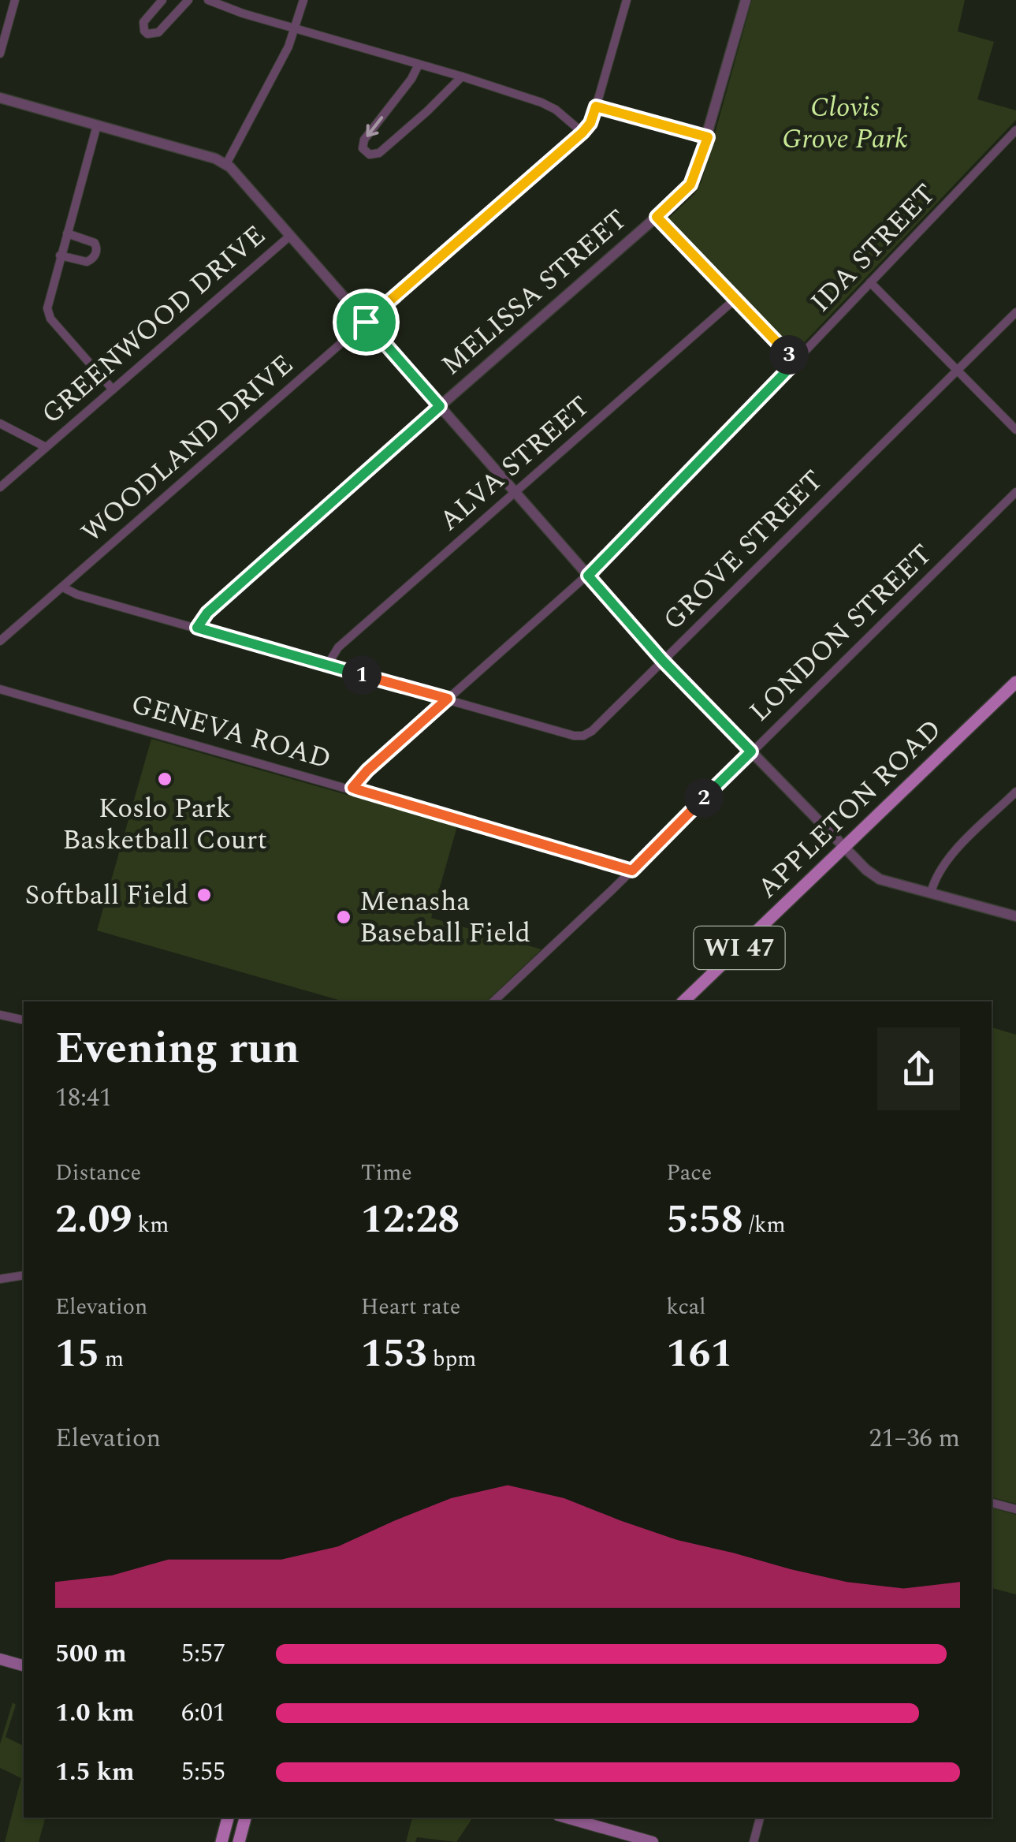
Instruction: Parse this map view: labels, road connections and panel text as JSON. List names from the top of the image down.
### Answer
{
  "streets": {
    "main road": ["APPLETON ROAD", "WI 47"],
    "street": [
      "IDA STREET",
      "MELISSA STREET",
      "GREENWOOD DRIVE",
      "WOODLAND DRIVE",
      "ALVA STREET",
      "GROVE STREET",
      "LONDON STREET",
      "GENEVA ROAD"
    ]
  },
  "crossings": [
    ["IDA STREET", "GROVE STREET"],
    ["IDA STREET", "GENEVA ROAD"],
    ["MELISSA STREET", "GROVE STREET"],
    ["WOODLAND DRIVE", "GROVE STREET"],
    ["ALVA STREET", "GROVE STREET"],
    ["LONDON STREET", "GENEVA ROAD"]
  ],
  "parks": ["Clovis Grove Park"],
  "places": ["Koslo Park Basketball Court", "Softball Field", "Menasha Baseball Field"],
  "page": {
    "pins": ["3", "1", "2"],
    "heading": ["Evening run", "18:41"],
    "stats": [
      ["Distance", "2.09 km"],
      ["Time", "12:28"],
      ["Pace", "5:58 /km"],
      ["Elevation", "15 m"],
      ["Heart rate", "153 bpm"],
      ["kcal", "161"]
    ],
    "chart": ["Elevation", "21–36 m"],
    "list": [
      {
        "name": "500 m",
        "note": "5:57"
      },
      {
        "name": "1.0 km",
        "note": "6:01"
      },
      {
        "name": "1.5 km",
        "note": "5:55"
      }
    ]
  }
}
